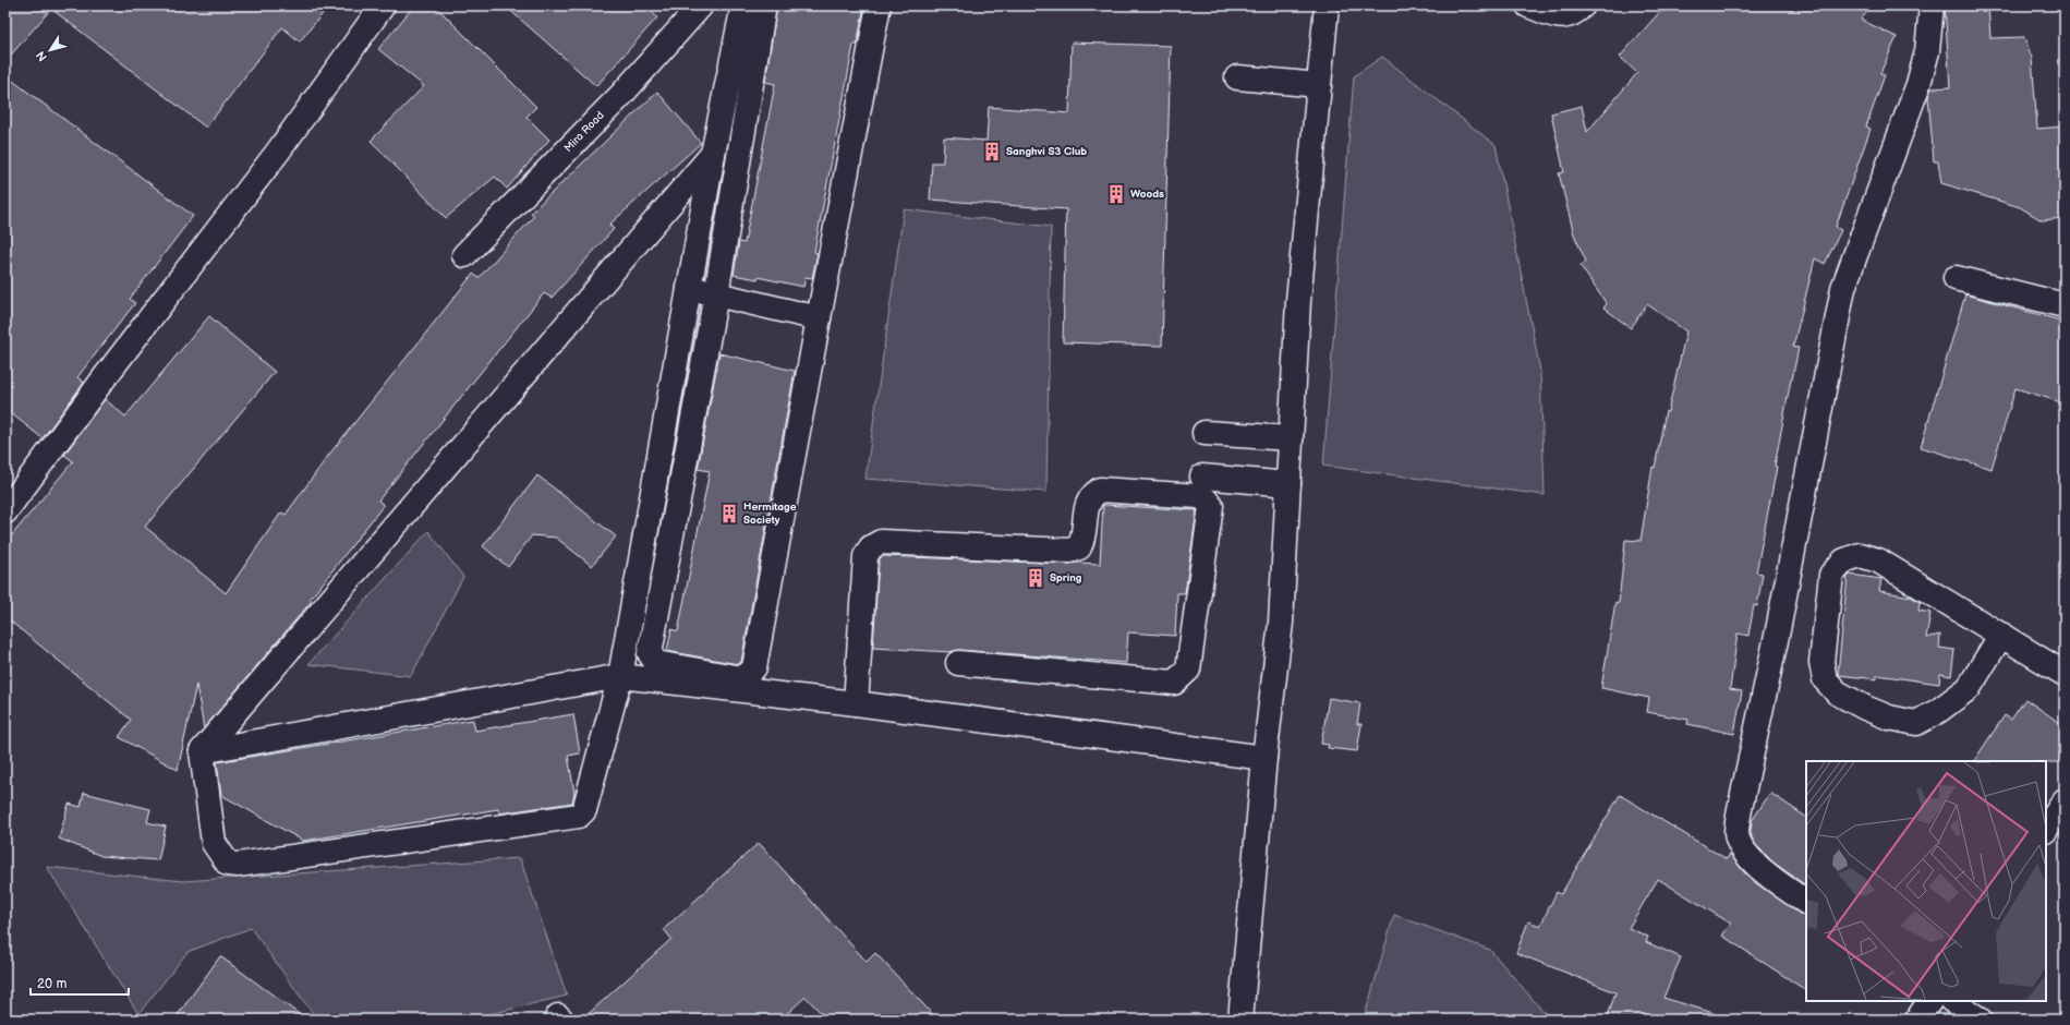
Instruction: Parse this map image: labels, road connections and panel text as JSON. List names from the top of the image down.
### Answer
{
  "streets": {
    "street": ["Mira Road"]
  },
  "places": {
    "building": [
      "Sanghvi S3 Club",
      "Woods",
      "Hermitage Society",
      "Spring"
    ]
  },
  "scale_bar": "20 m",
  "north": "bottom left"
}
